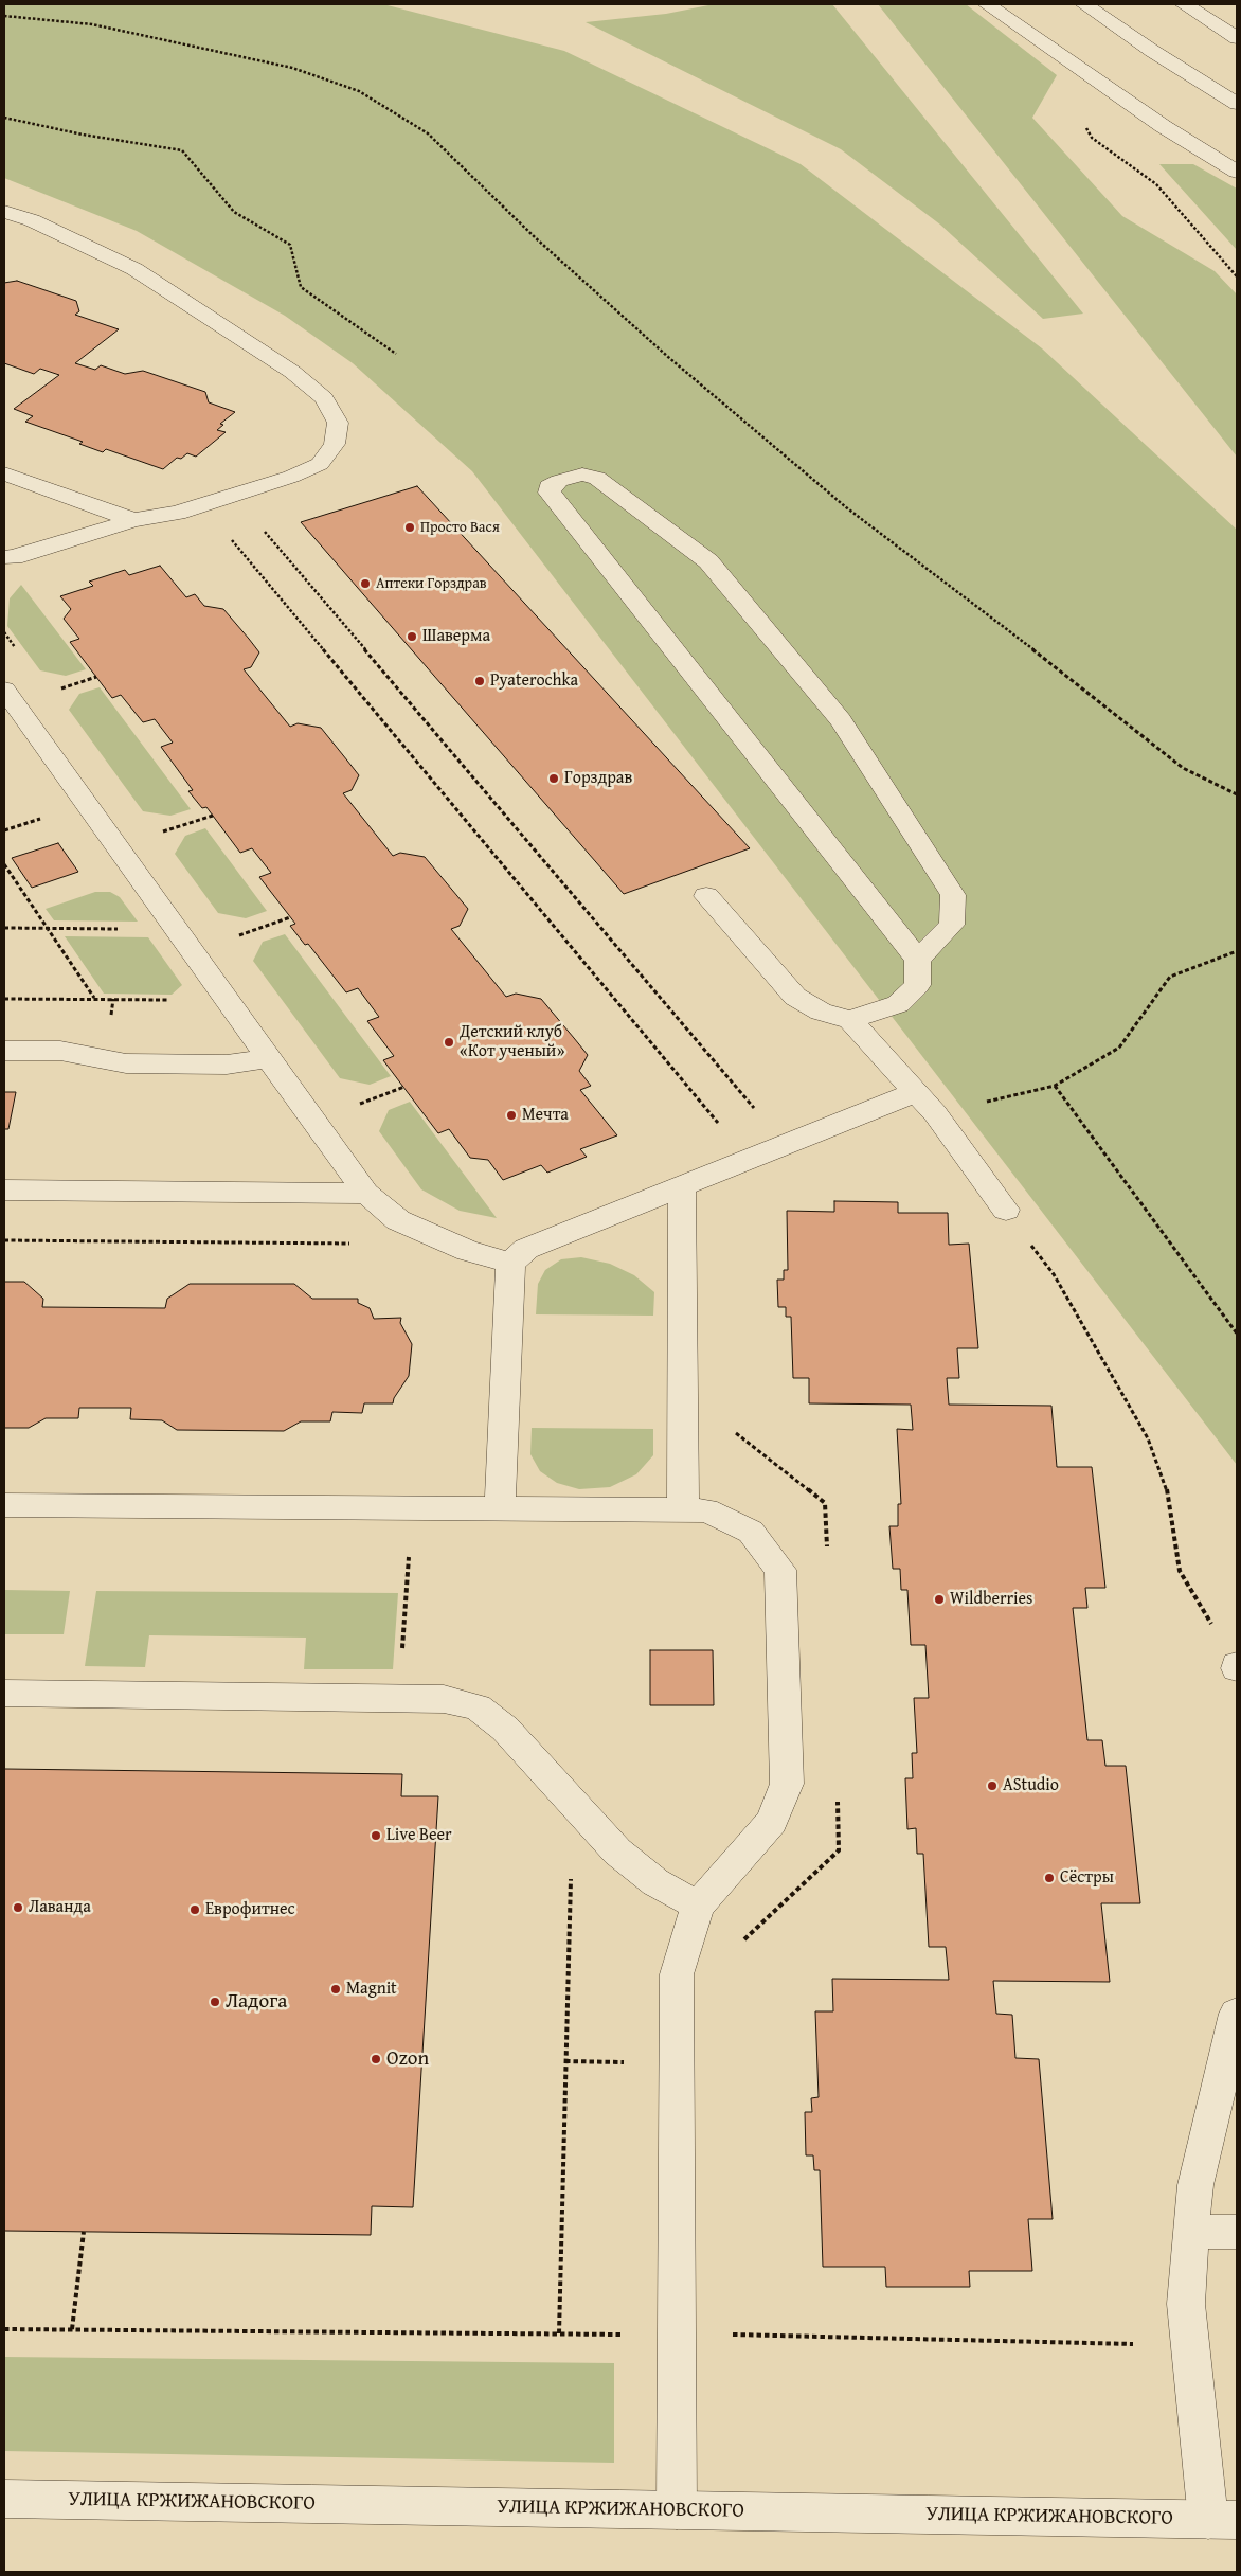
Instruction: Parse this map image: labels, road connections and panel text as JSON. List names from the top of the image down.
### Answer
{
  "streets": {
    "street": ["УЛИЦА КРЖИЖАНОВСКОГО"]
  },
  "places": [
    "Просто Вася",
    "Аптеки Горздрав",
    "Шаверма",
    "Pyaterochka",
    "Горздрав",
    "Детский клуб «Кот ученый»",
    "Мечта",
    "Wildberries",
    "AStudio",
    "Live Beer",
    "Сёстры",
    "Лаванда",
    "Еврофитнес",
    "Magnit",
    "Ладога",
    "Ozon"
  ]
}
